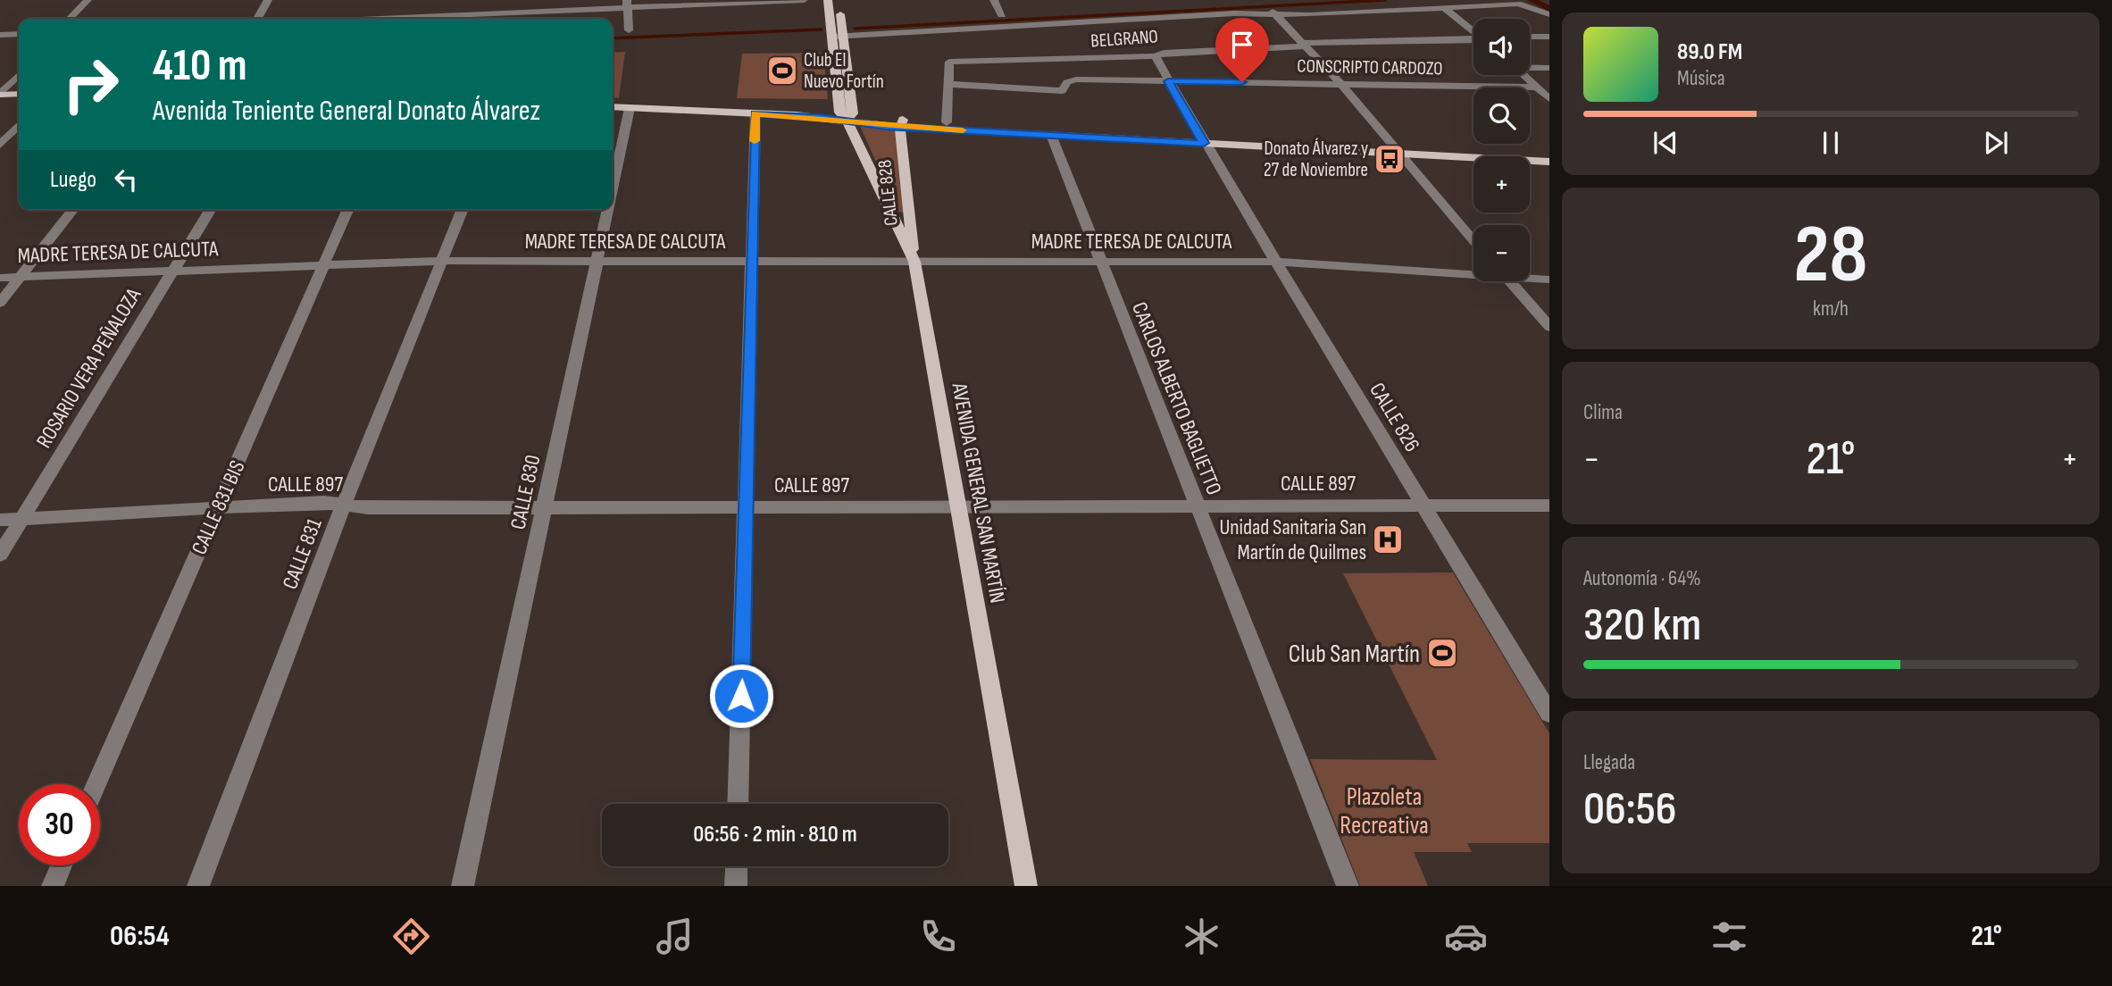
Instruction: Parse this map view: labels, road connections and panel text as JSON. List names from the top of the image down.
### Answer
{
  "streets": {
    "main road": ["CALLE 828", "AVENIDA GENERAL SAN MARTÍN"],
    "street": [
      "BELGRANO",
      "CONSCRIPTO CARDOZO",
      "MADRE TERESA DE CALCUTA",
      "ROSARIO VERA PEÑALOZA",
      "CARLOS ALBERTO BAGLIETTO",
      "CALLE 826",
      "CALLE 897",
      "CALLE 830",
      "CALLE 831 BIS",
      "CALLE 831"
    ]
  },
  "crossings": [
    ["BELGRANO", "CONSCRIPTO CARDOZO"],
    ["BELGRANO", "CALLE 826"],
    ["CONSCRIPTO CARDOZO", "CALLE 826"],
    ["CALLE 828", "MADRE TERESA DE CALCUTA"],
    ["CALLE 828", "AVENIDA GENERAL SAN MARTÍN"],
    ["MADRE TERESA DE CALCUTA", "ROSARIO VERA PEÑALOZA"],
    ["MADRE TERESA DE CALCUTA", "CARLOS ALBERTO BAGLIETTO"],
    ["MADRE TERESA DE CALCUTA", "CALLE 826"],
    ["MADRE TERESA DE CALCUTA", "CALLE 830"],
    ["MADRE TERESA DE CALCUTA", "AVENIDA GENERAL SAN MARTÍN"],
    ["MADRE TERESA DE CALCUTA", "CALLE 831 BIS"],
    ["MADRE TERESA DE CALCUTA", "CALLE 831"],
    ["ROSARIO VERA PEÑALOZA", "CALLE 897"],
    ["CARLOS ALBERTO BAGLIETTO", "CALLE 897"],
    ["CALLE 826", "CALLE 897"],
    ["CALLE 897", "CALLE 830"],
    ["CALLE 897", "AVENIDA GENERAL SAN MARTÍN"],
    ["CALLE 897", "CALLE 831 BIS"],
    ["CALLE 897", "CALLE 831"]
  ],
  "parks": ["Plazoleta Recreativa"],
  "places": {
    "sports": ["Club El Nuevo Fortín", "Club San Martín"],
    "bus stop": ["Donato Álvarez y 27 de Noviembre"],
    "hospital": ["Unidad Sanitaria San Martín de Quilmes"]
  },
  "page": {
    "map_buttons": ["+", "−"],
    "turn": ["410 m", "Avenida Teniente General Donato Álvarez"],
    "song": ["89.0 FM", "Música"],
    "then": "Luego",
    "tile": [
      ["28", "km/h"],
      "Clima",
      ["Autonomía · 64%", "320 km"],
      ["Llegada", "06:56"]
    ],
    "heat": ["−", "21°", "+"],
    "limit": "30",
    "trip": "06:56 · 2 min · 810 m",
    "tabs": ["06:54", "21°"]
  }
}
